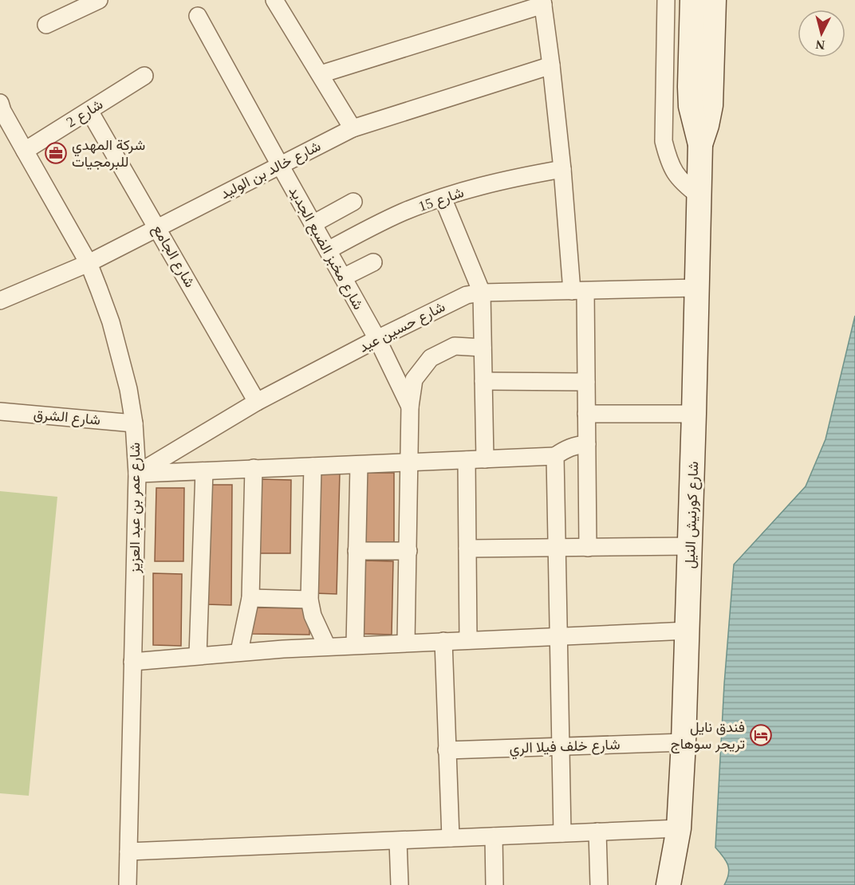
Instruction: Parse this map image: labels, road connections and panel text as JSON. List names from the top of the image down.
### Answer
{
  "streets": {
    "main road": ["شارع كورنيش النيل"],
    "street": [
      "شارع 2",
      "شارع خالد بن الوليد",
      "شارع 15",
      "شارع مخبز الضبع الجديد",
      "شارع الجامع",
      "شارع حسين عيد",
      "شارع الشرق",
      "شارع عمر بن عبد العزيز",
      "شارع خلف فيلا الري"
    ]
  },
  "crossings": [
    ["شارع 2", "شارع الجامع"],
    ["شارع 2", "شارع عمر بن عبد العزيز"],
    ["شارع خالد بن الوليد", "شارع مخبز الضبع الجديد"],
    ["شارع خالد بن الوليد", "شارع الجامع"],
    ["شارع خالد بن الوليد", "شارع عمر بن عبد العزيز"],
    ["شارع 15", "شارع مخبز الضبع الجديد"],
    ["شارع مخبز الضبع الجديد", "شارع حسين عيد"],
    ["شارع الجامع", "شارع حسين عيد"],
    ["شارع حسين عيد", "شارع عمر بن عبد العزيز"],
    ["شارع حسين عيد", "شارع كورنيش النيل"],
    ["شارع الشرق", "شارع عمر بن عبد العزيز"],
    ["شارع كورنيش النيل", "شارع خلف فيلا الري"]
  ],
  "places": {
    "office": ["شركة المهدي للبرمجيات"],
    "hotel": ["فندق نايل تريجر سوهاج"]
  },
  "north": "bottom"
}
